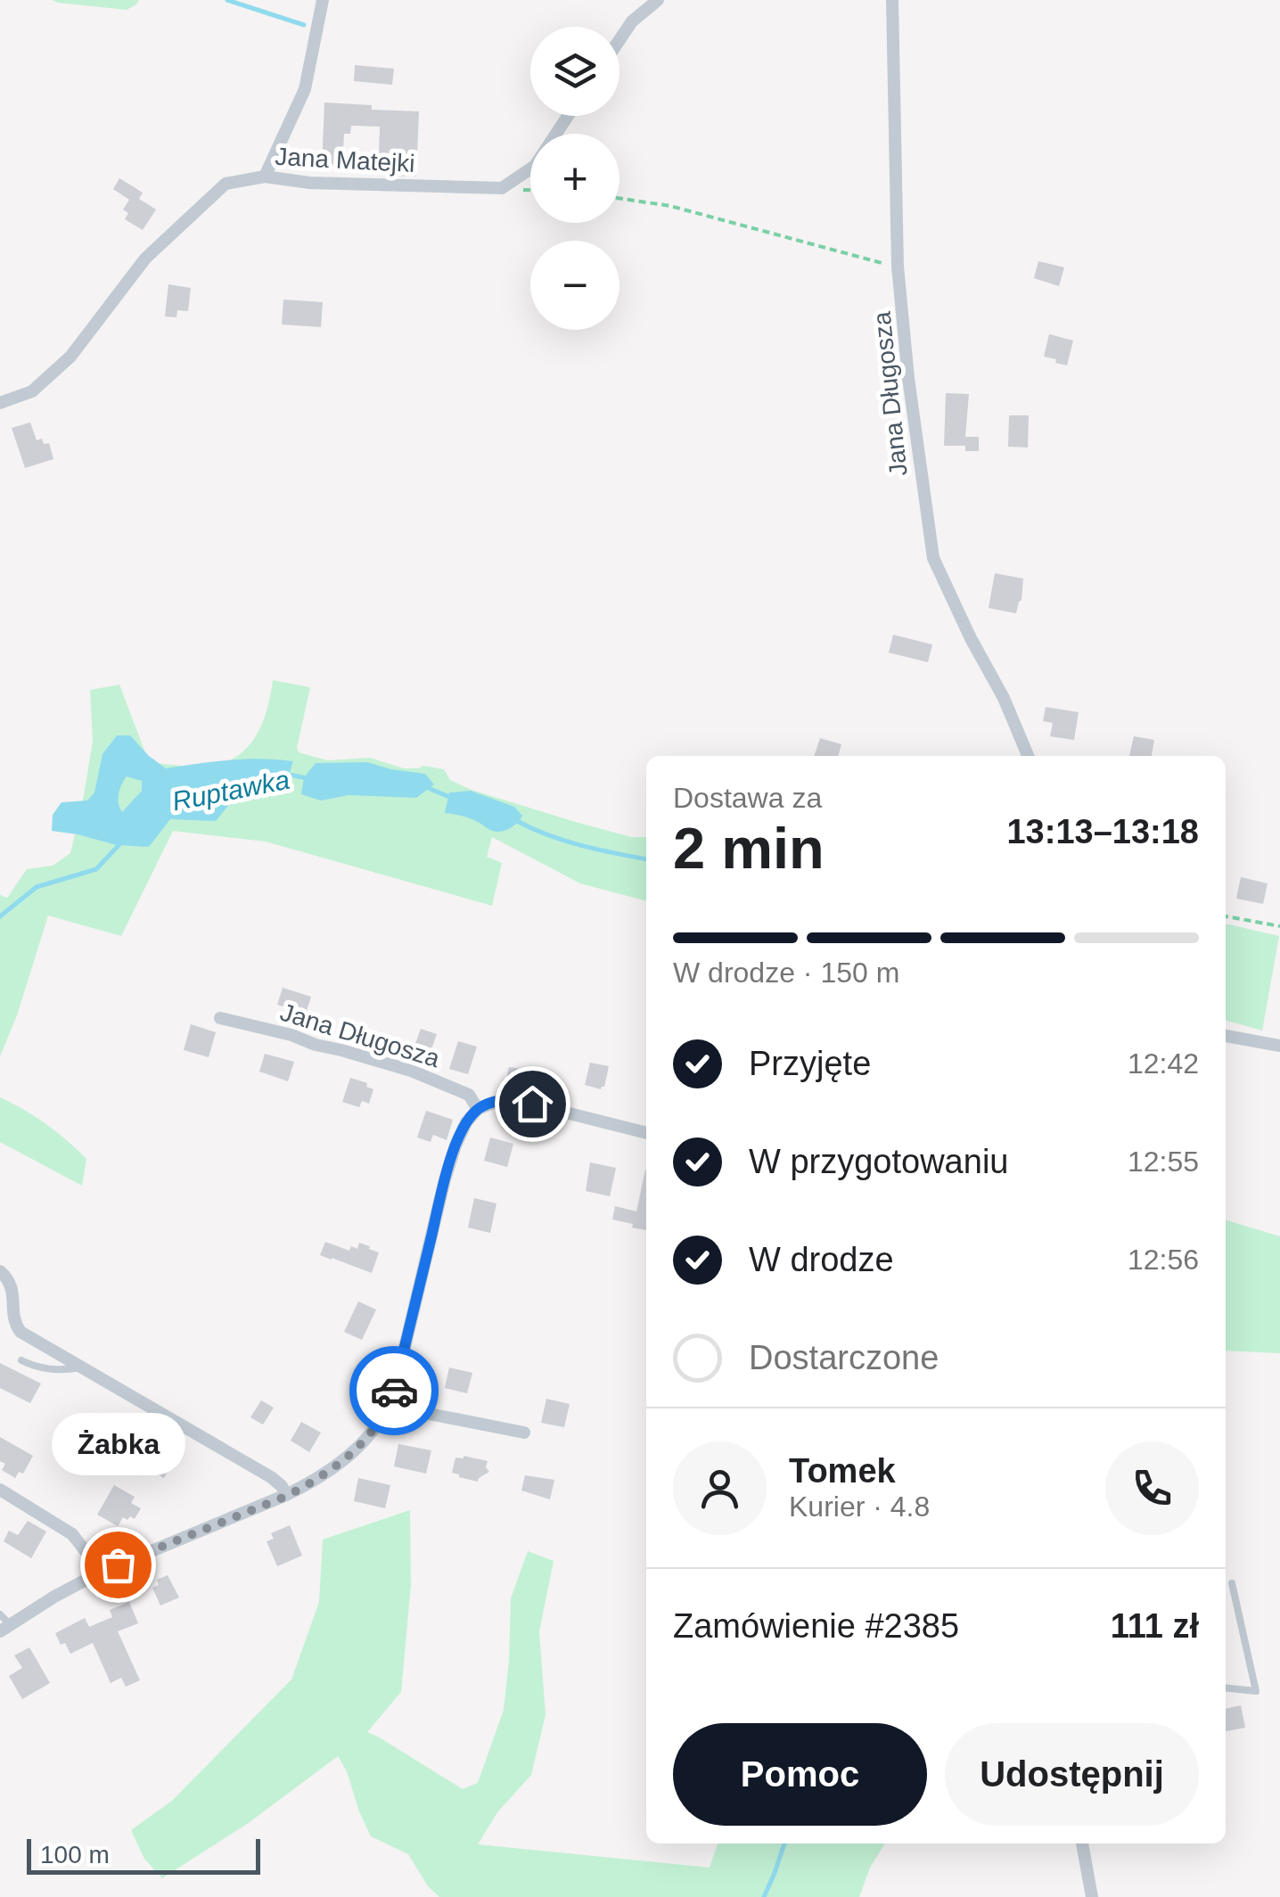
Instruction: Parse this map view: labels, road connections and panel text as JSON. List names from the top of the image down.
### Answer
{
  "streets": {
    "street": ["Jana Matejki", "Jana Długosza"]
  },
  "water": ["Ruptawka"],
  "places": ["Żabka"],
  "scale_bar": "100 m",
  "page": {
    "map_buttons": ["+", "−"],
    "heading": ["2 min", "Dostawa za", "13:13–13:18"],
    "panel": [
      "Tomek",
      "Kurier · 4.8",
      "Zamówienie #2385",
      "111 zł"
    ],
    "bar": "W drodze · 150 m",
    "list": [
      ["Przyjęte", "12:42"],
      ["W przygotowaniu", "12:55"],
      ["W drodze", "12:56"],
      "Dostarczone"
    ],
    "bubble": "Żabka",
    "buttons": ["Pomoc", "Udostępnij"],
    "scale": "100 m"
  }
}
